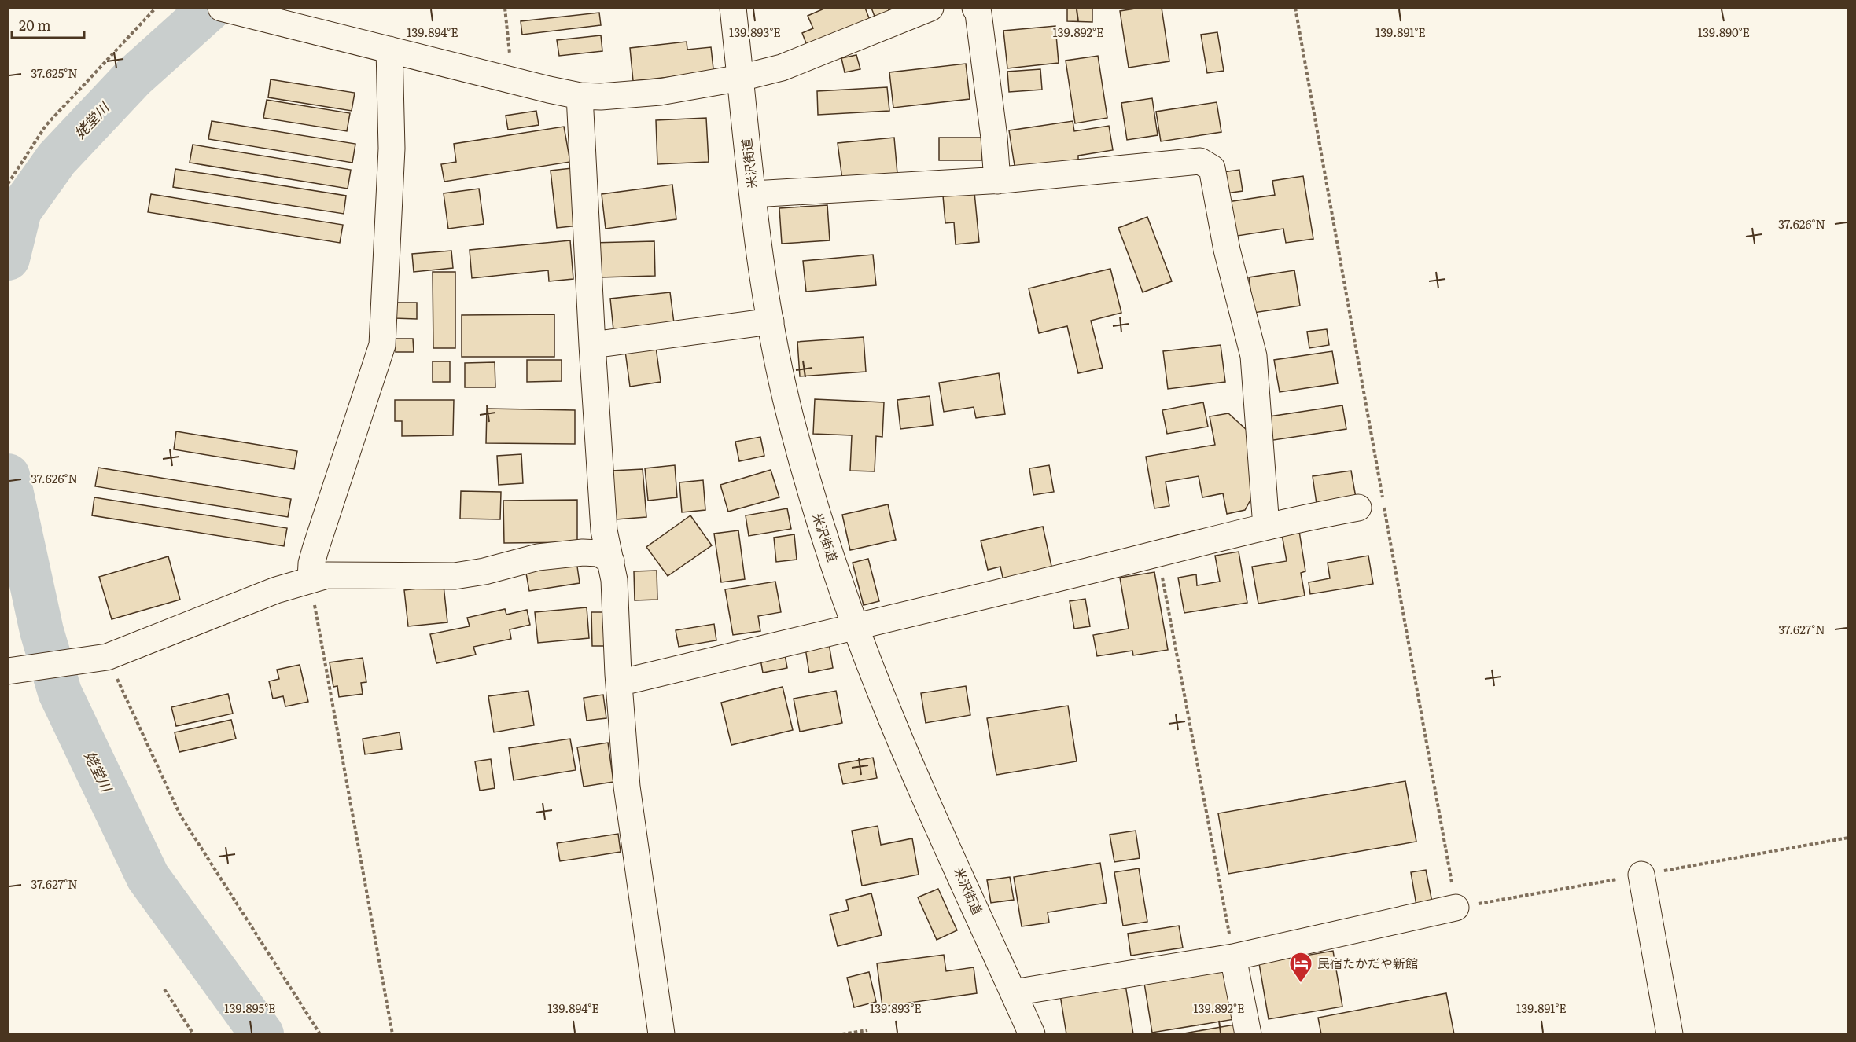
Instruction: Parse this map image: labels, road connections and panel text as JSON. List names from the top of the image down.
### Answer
{
  "streets": {
    "main road": ["米沢街道"]
  },
  "water": ["姥堂川"],
  "places": {
    "hotel": ["民宿たかだや新館"]
  },
  "scale_bar": "20 m",
  "coordinates": [
    "139.894°E",
    "139.893°E",
    "139.892°E",
    "139.891°E",
    "139.890°E",
    "37.625°N",
    "37.626°N",
    "37.627°N",
    "139.895°E"
  ]
}
